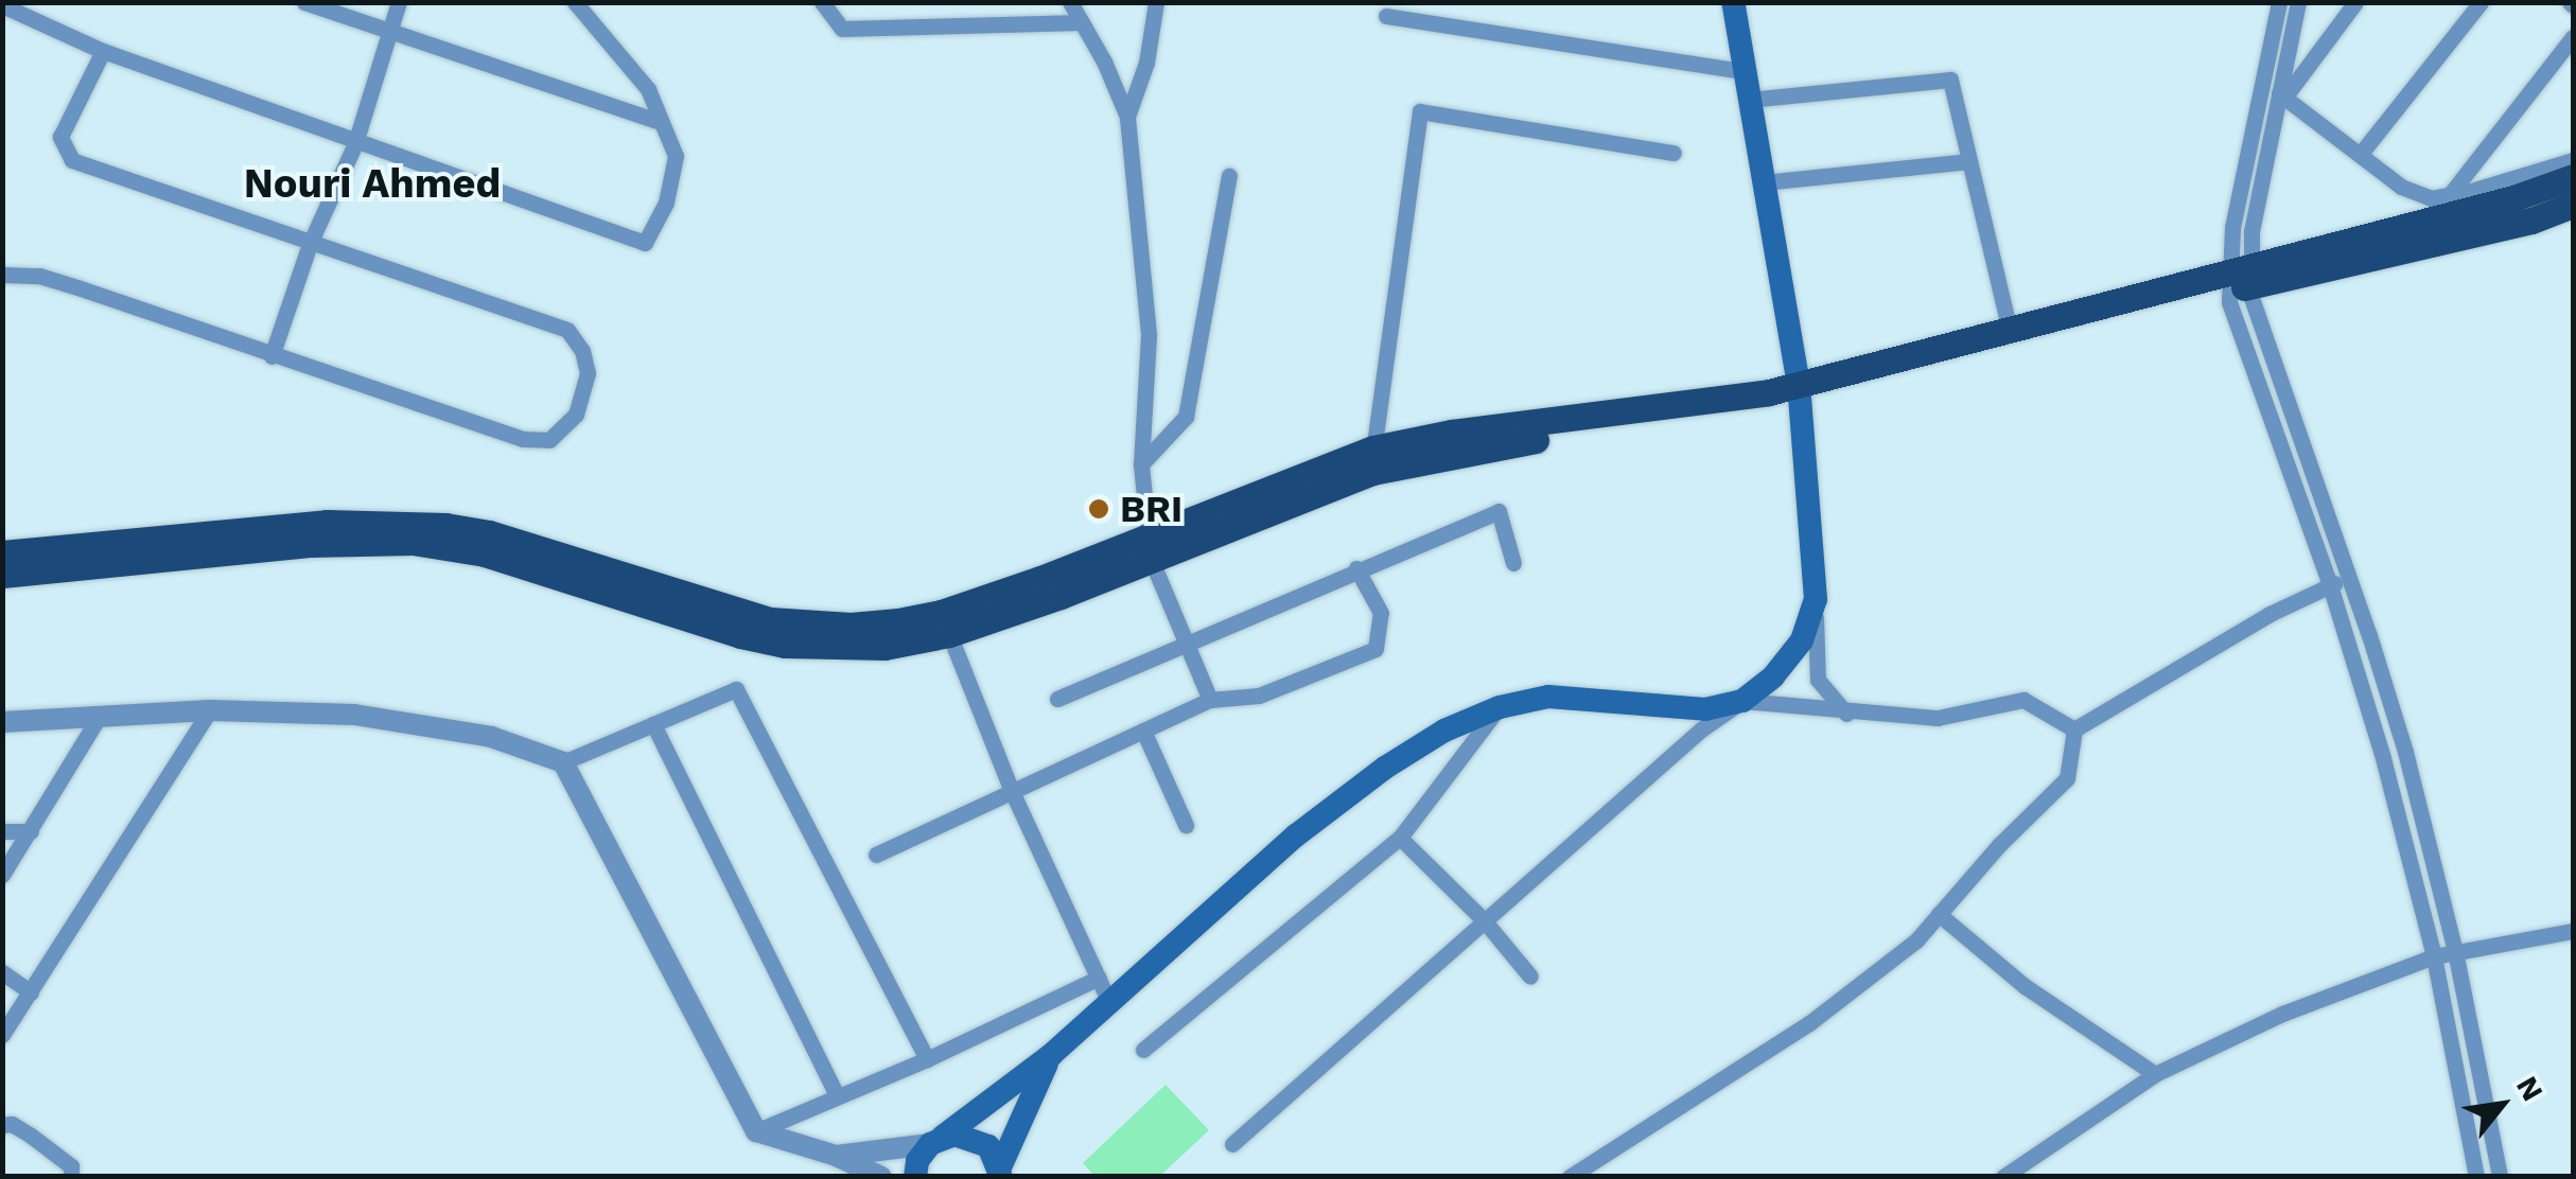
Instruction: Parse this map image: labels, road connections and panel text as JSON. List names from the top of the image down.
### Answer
{
  "districts": ["Nouri Ahmed"],
  "places": ["BRI"],
  "north": "top right"
}
